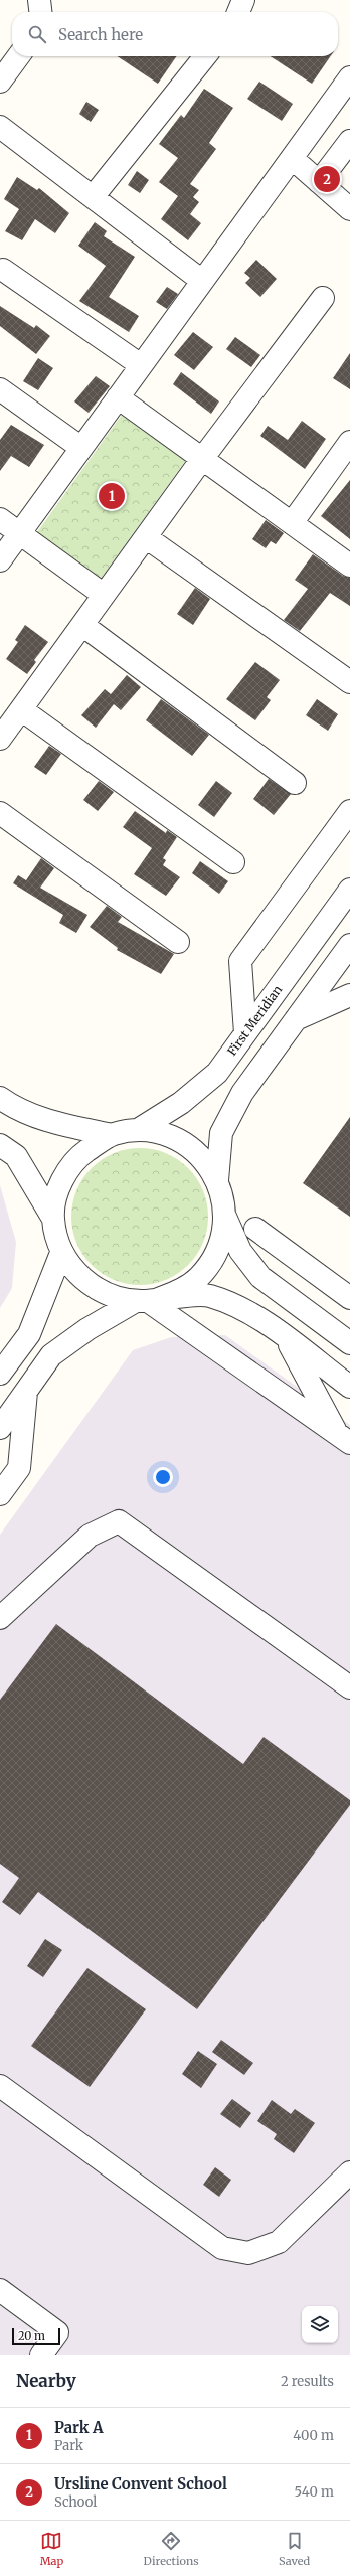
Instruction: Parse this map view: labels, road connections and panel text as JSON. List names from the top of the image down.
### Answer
{
  "streets": {
    "street": ["First Meridian"]
  },
  "scale_bar": "20 m",
  "page": {
    "search": "Search here",
    "pins": ["2", "1"],
    "scale": "20 m",
    "heading": ["Nearby", "2 results"],
    "list": [
      {
        "mark": "1",
        "name": "Park A",
        "note": "Park",
        "value": "400 m"
      },
      {
        "mark": "2",
        "name": "Ursline Convent School",
        "note": "School",
        "value": "540 m"
      }
    ],
    "nav": ["Map", "Directions", "Saved"]
  }
}
